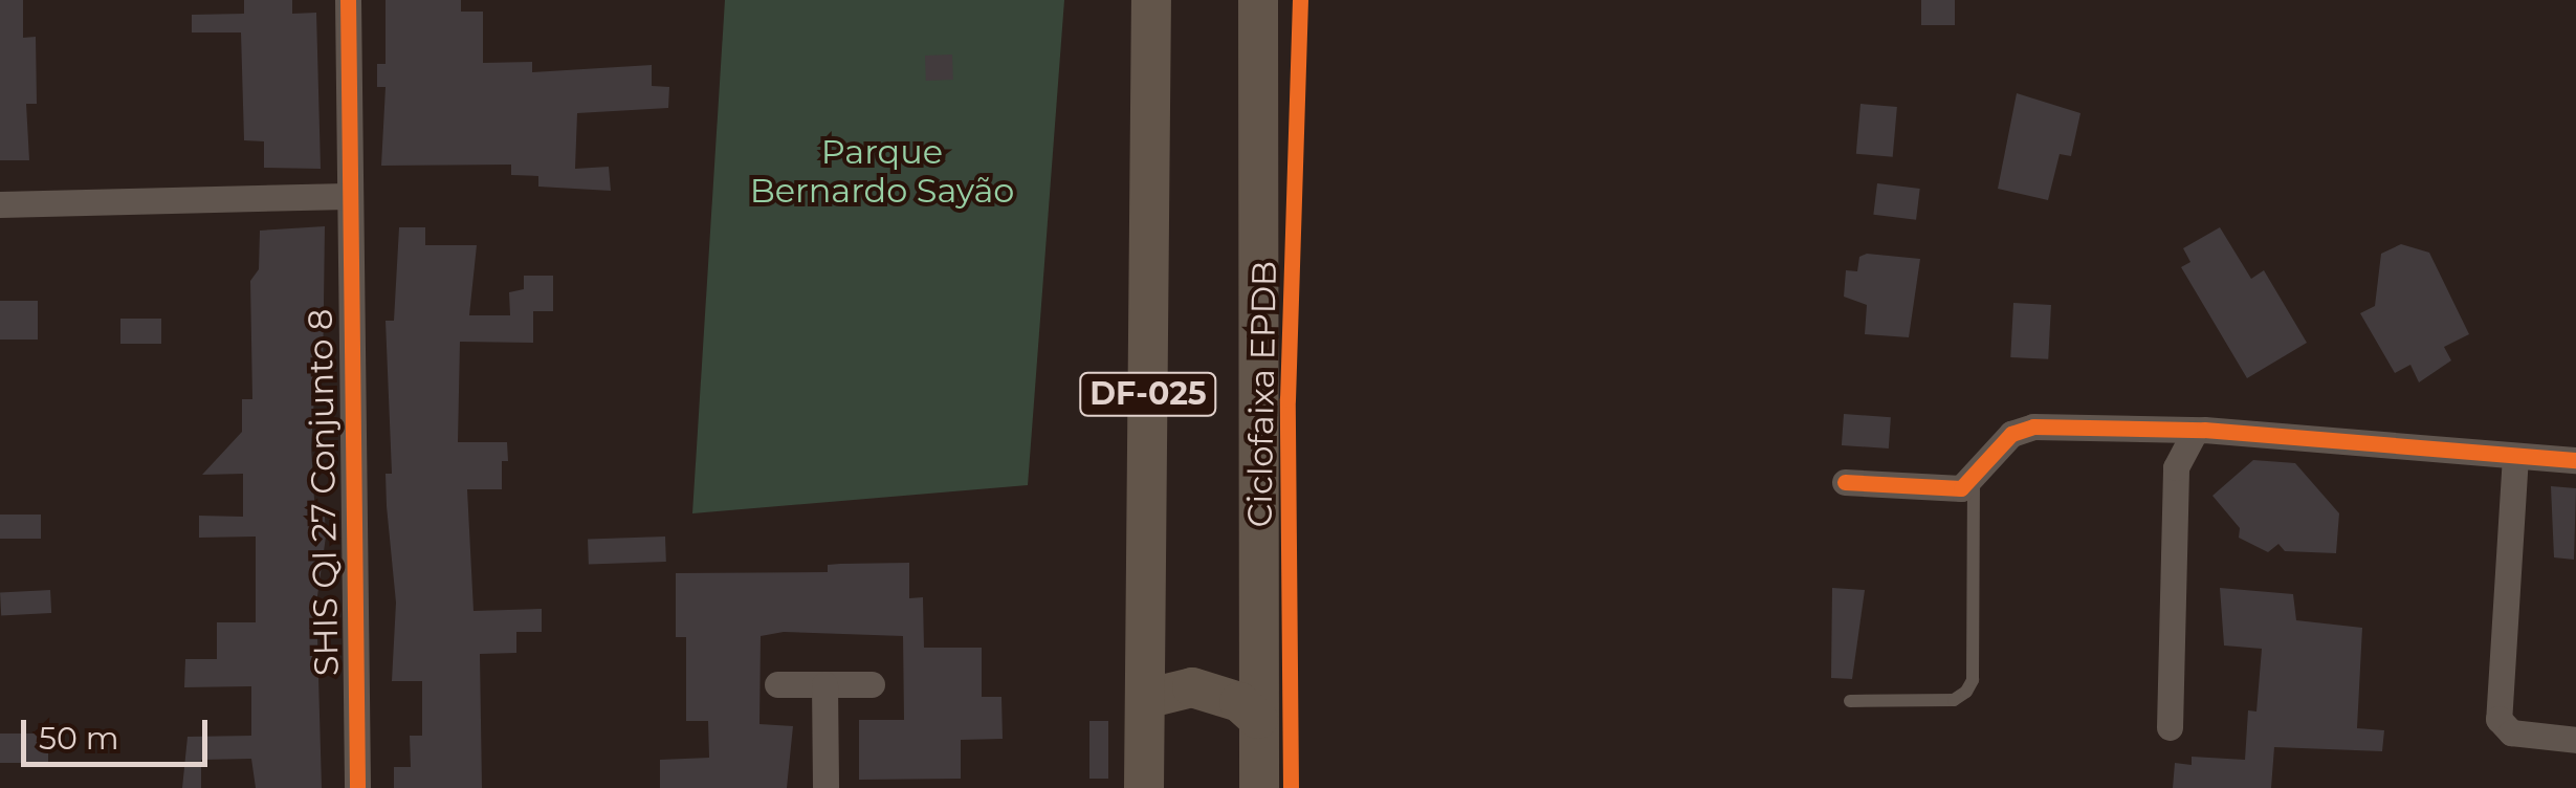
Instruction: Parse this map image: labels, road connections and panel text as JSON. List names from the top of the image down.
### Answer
{
  "streets": {
    "main road": ["DF-025"],
    "street": ["SHIS QI 27 Conjunto 8"],
    "cycle path": ["Ciclofaixa EPDB"]
  },
  "parks": ["Parque Bernardo Sayão"],
  "scale_bar": "50 m"
}
